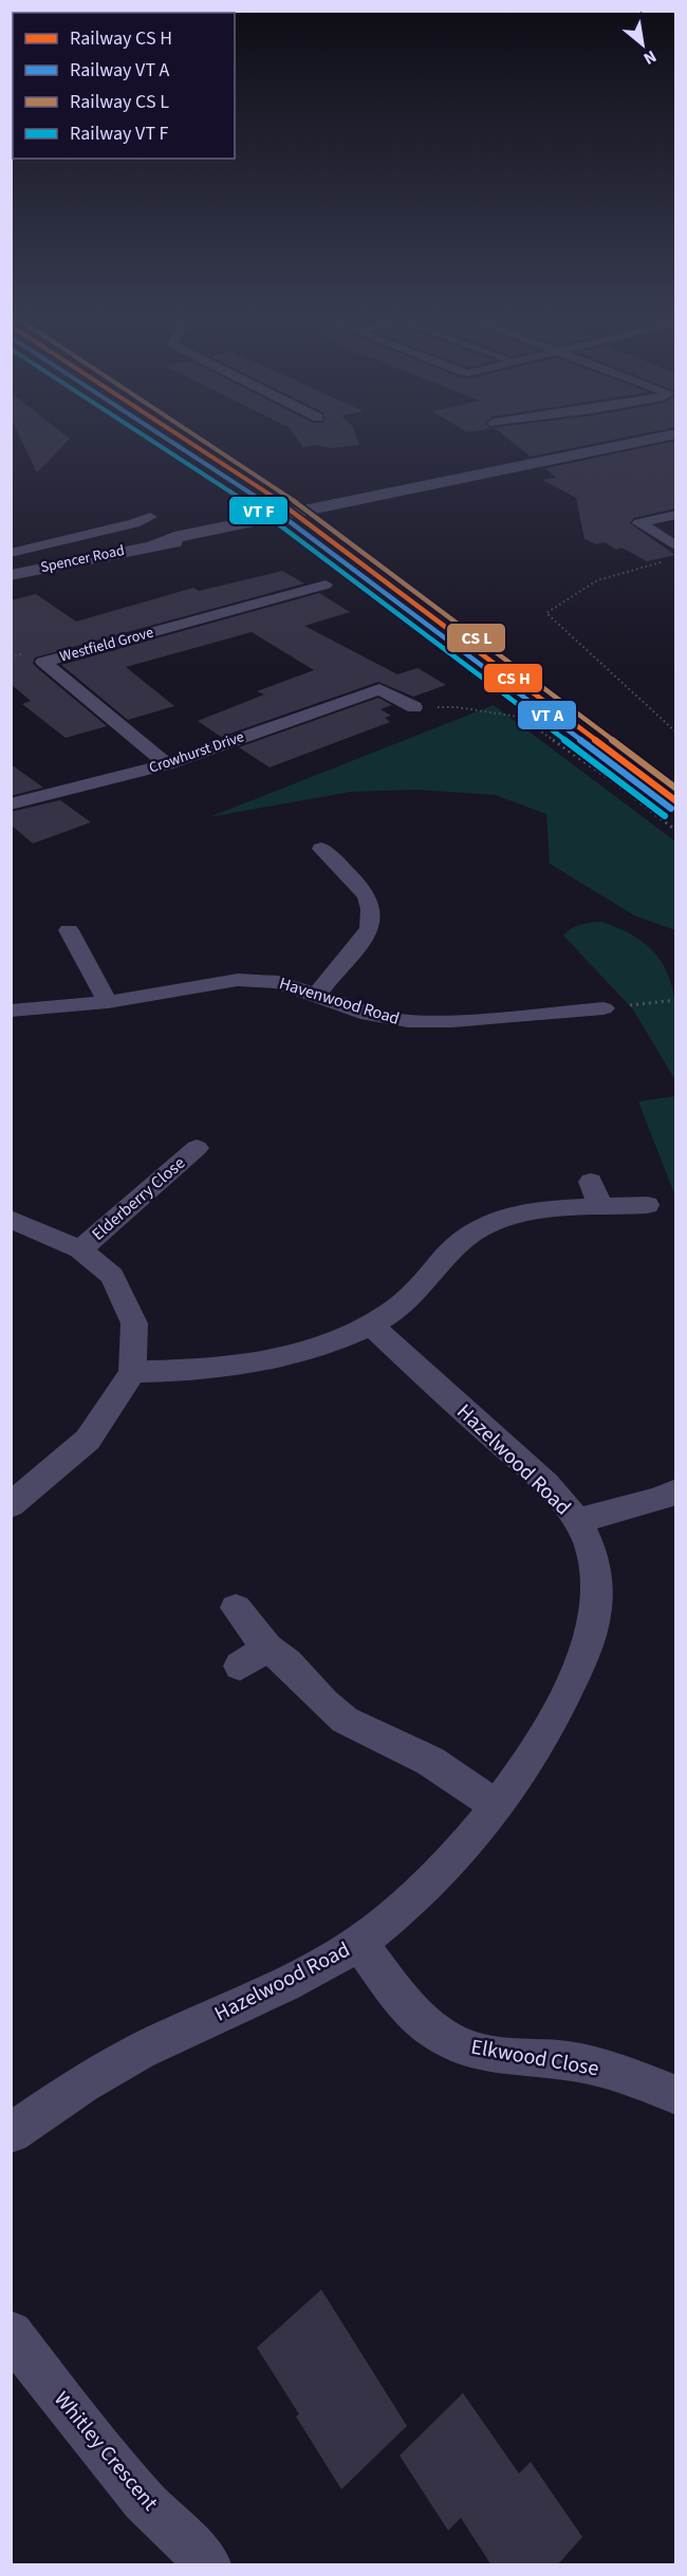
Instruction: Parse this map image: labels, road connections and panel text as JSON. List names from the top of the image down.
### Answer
{
  "streets": {
    "street": [
      "Spencer Road",
      "Westfield Grove",
      "Crowhurst Drive",
      "Havenwood Road",
      "Elderberry Close",
      "Hazelwood Road",
      "Elkwood Close",
      "Whitley Crescent"
    ]
  },
  "crossings": [
    ["Westfield Grove", "Crowhurst Drive"],
    ["Hazelwood Road", "Elkwood Close"]
  ],
  "legend": [
    "Railway CS H",
    "Railway VT A",
    "Railway CS L",
    "Railway VT F"
  ],
  "north": "bottom right"
}
